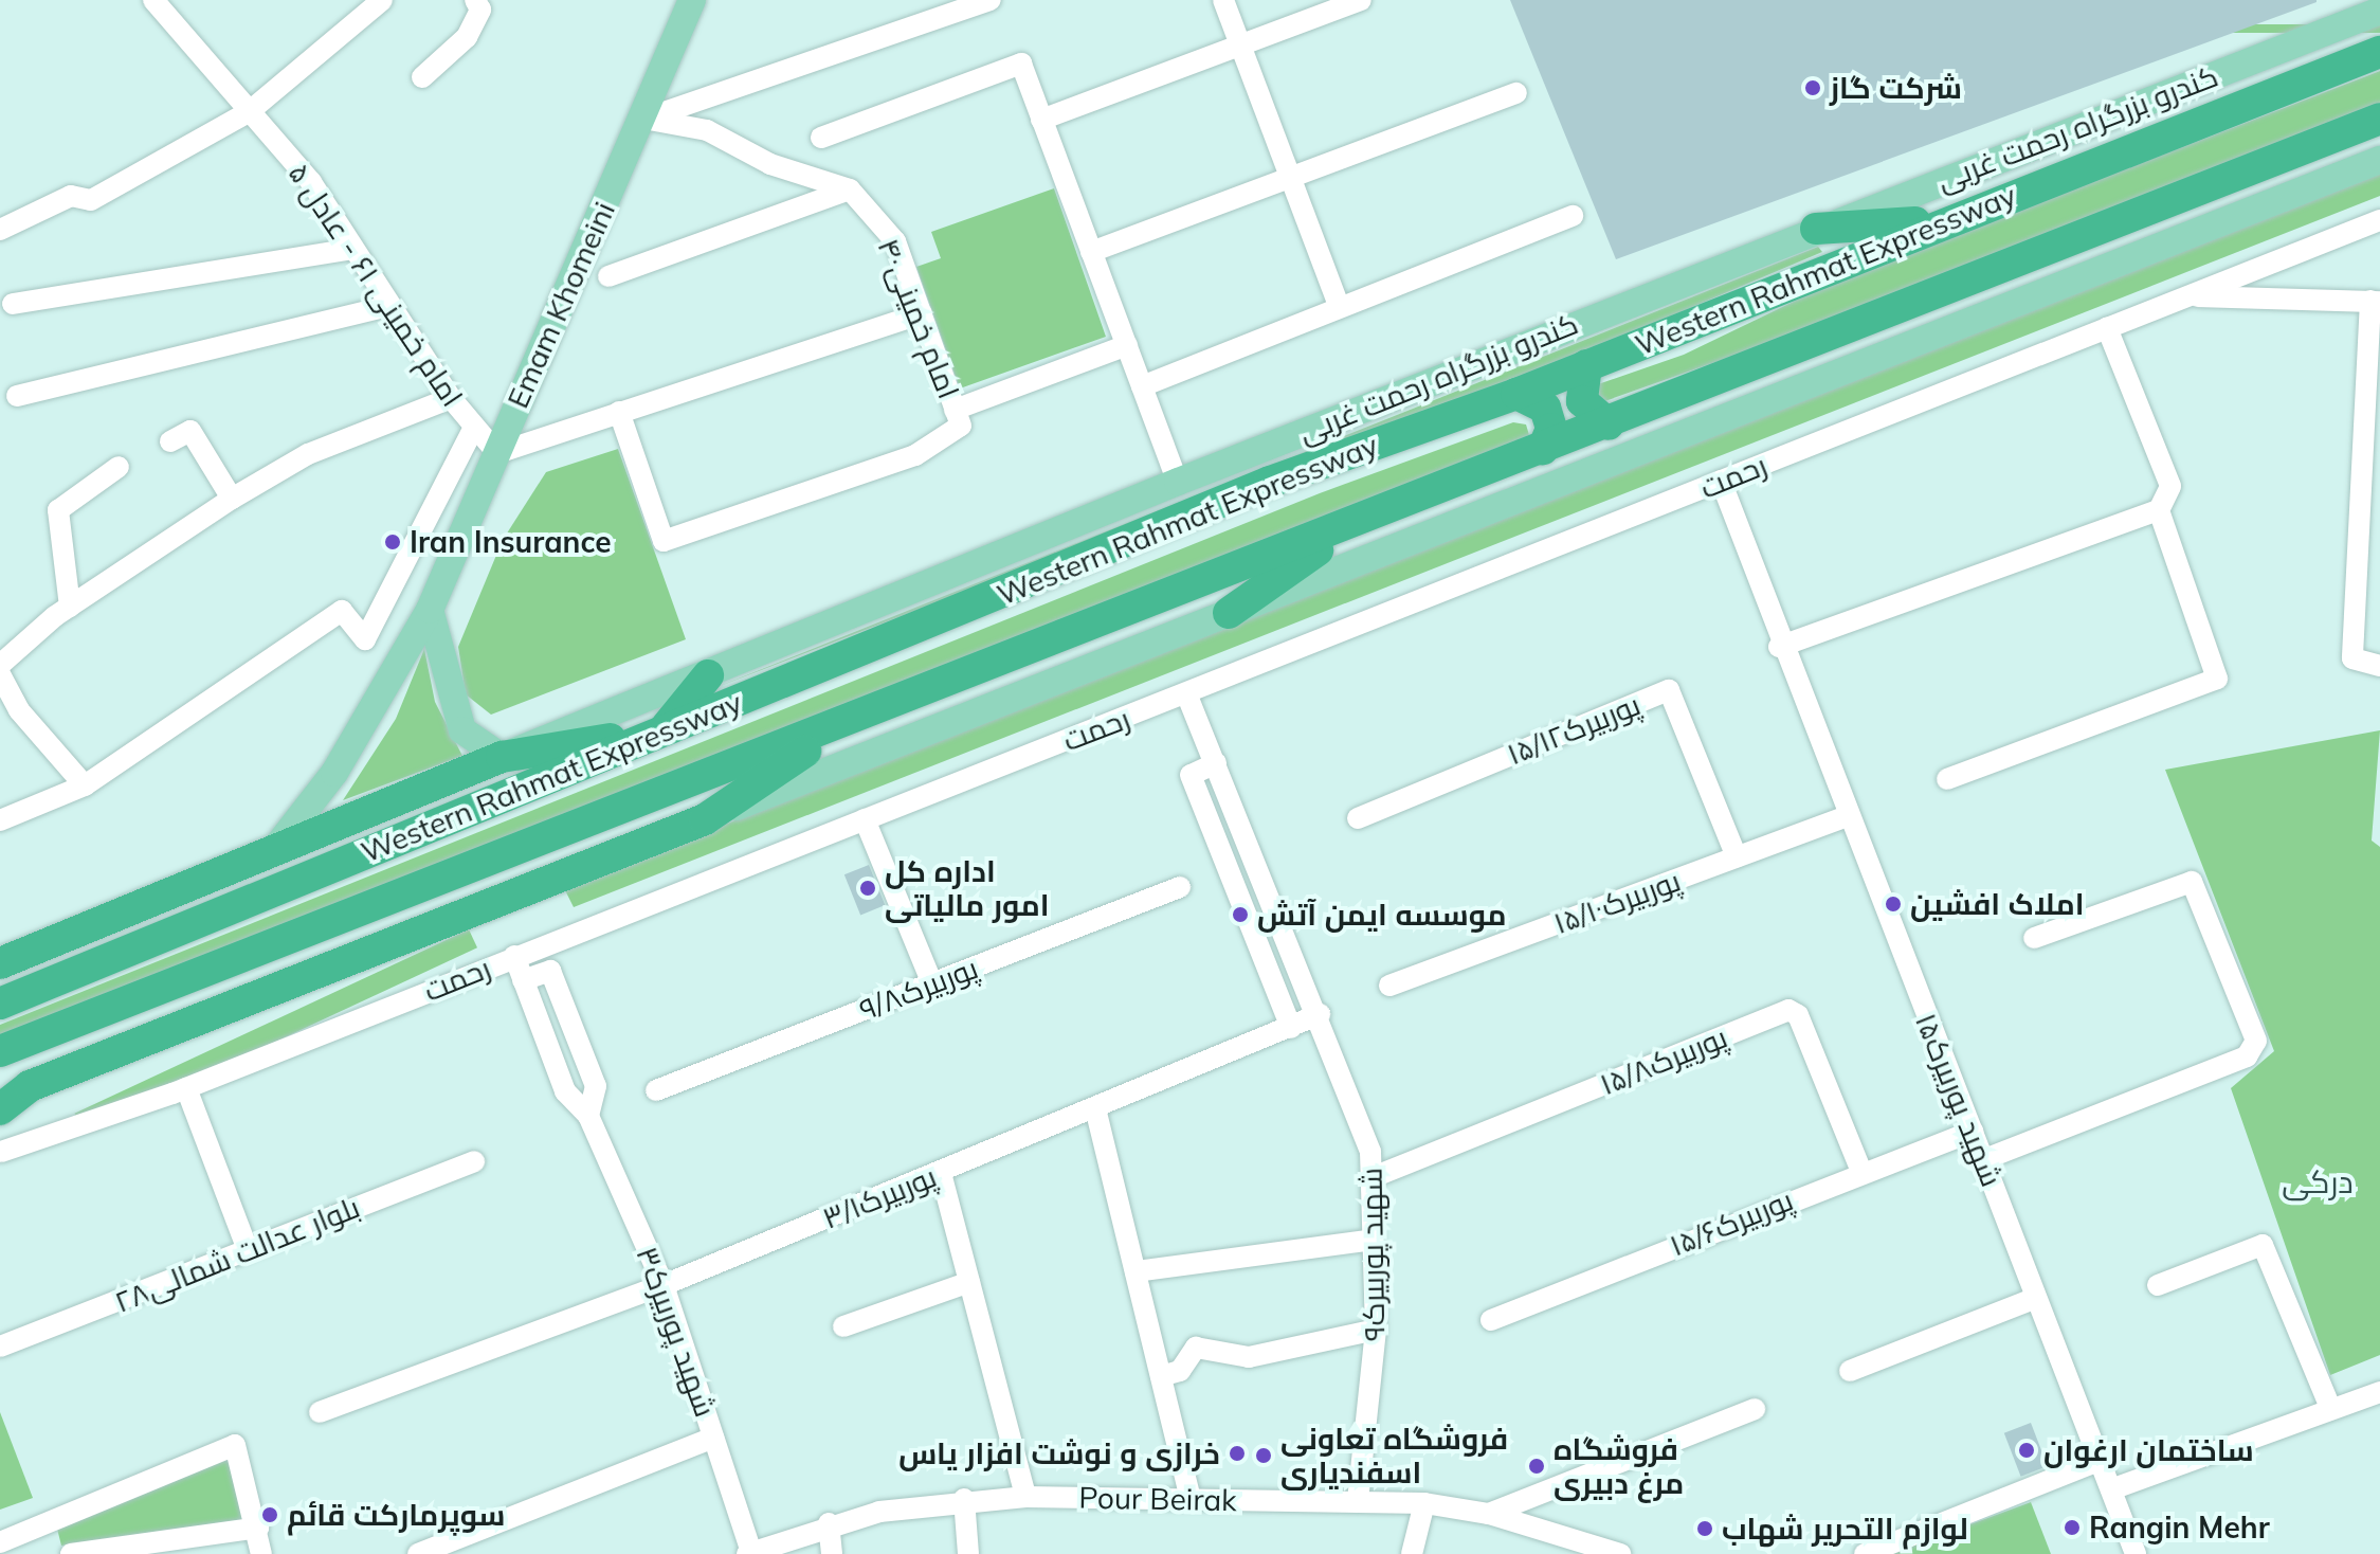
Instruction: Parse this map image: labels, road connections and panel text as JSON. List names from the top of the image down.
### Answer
{
  "streets": {
    "highway": ["Western Rahmat Expressway"],
    "main road": ["کندرو بزرگراه رحمت غربی", "Emam Khomeini"],
    "street": [
      "امام خمینی ۶۱ - عادل ۵",
      "امام خمینی۴۰",
      "رحمت",
      "پوربیرک۱۵/۱۲",
      "پوربیرک۱۵/۱۰",
      "پوربیرک۹/۸",
      "پوربیرک۱۵/۸",
      "شهید پوربیرک۱۵",
      "پوربیرک۳/۱",
      "پوربیرک۱۵/۶",
      "بلوار عدالت شمالی۲۸",
      "شهید پوربیرک۹",
      "شهید پوربیرک۳",
      "Pour Beirak"
    ]
  },
  "crossings": [
    ["امام خمینی ۶۱ - عادل ۵", "Emam Khomeini"],
    ["رحمت", "شهید پوربیرک۱۵"],
    ["رحمت", "شهید پوربیرک۹"],
    ["پوربیرک۱۵/۱۲", "پوربیرک۱۵/۱۰"],
    ["پوربیرک۱۵/۱۰", "شهید پوربیرک۱۵"],
    ["پوربیرک۱۵/۸", "پوربیرک۱۵/۶"],
    ["پوربیرک۱۵/۸", "شهید پوربیرک۹"],
    ["شهید پوربیرک۱۵", "پوربیرک۱۵/۶"],
    ["پوربیرک۳/۱", "شهید پوربیرک۹"],
    ["پوربیرک۳/۱", "شهید پوربیرک۳"],
    ["شهید پوربیرک۹", "Pour Beirak"],
    ["شهید پوربیرک۳", "Pour Beirak"]
  ],
  "districts": ["درکی"],
  "places": [
    "شرکت گاز",
    "Iran Insurance",
    "اداره کل امور مالیاتی",
    "املاک افشین",
    "موسسه ایمن آتش",
    "ساختمان ارغوان",
    "خرازی و نوشت افزار یاس",
    "فروشگاه تعاونی اسفندیاری",
    "فروشگاه مرغ دبیری",
    "سوپرمارکت قائم",
    "Rangin Mehr",
    "لوازم التحریر شهاب"
  ]
}
